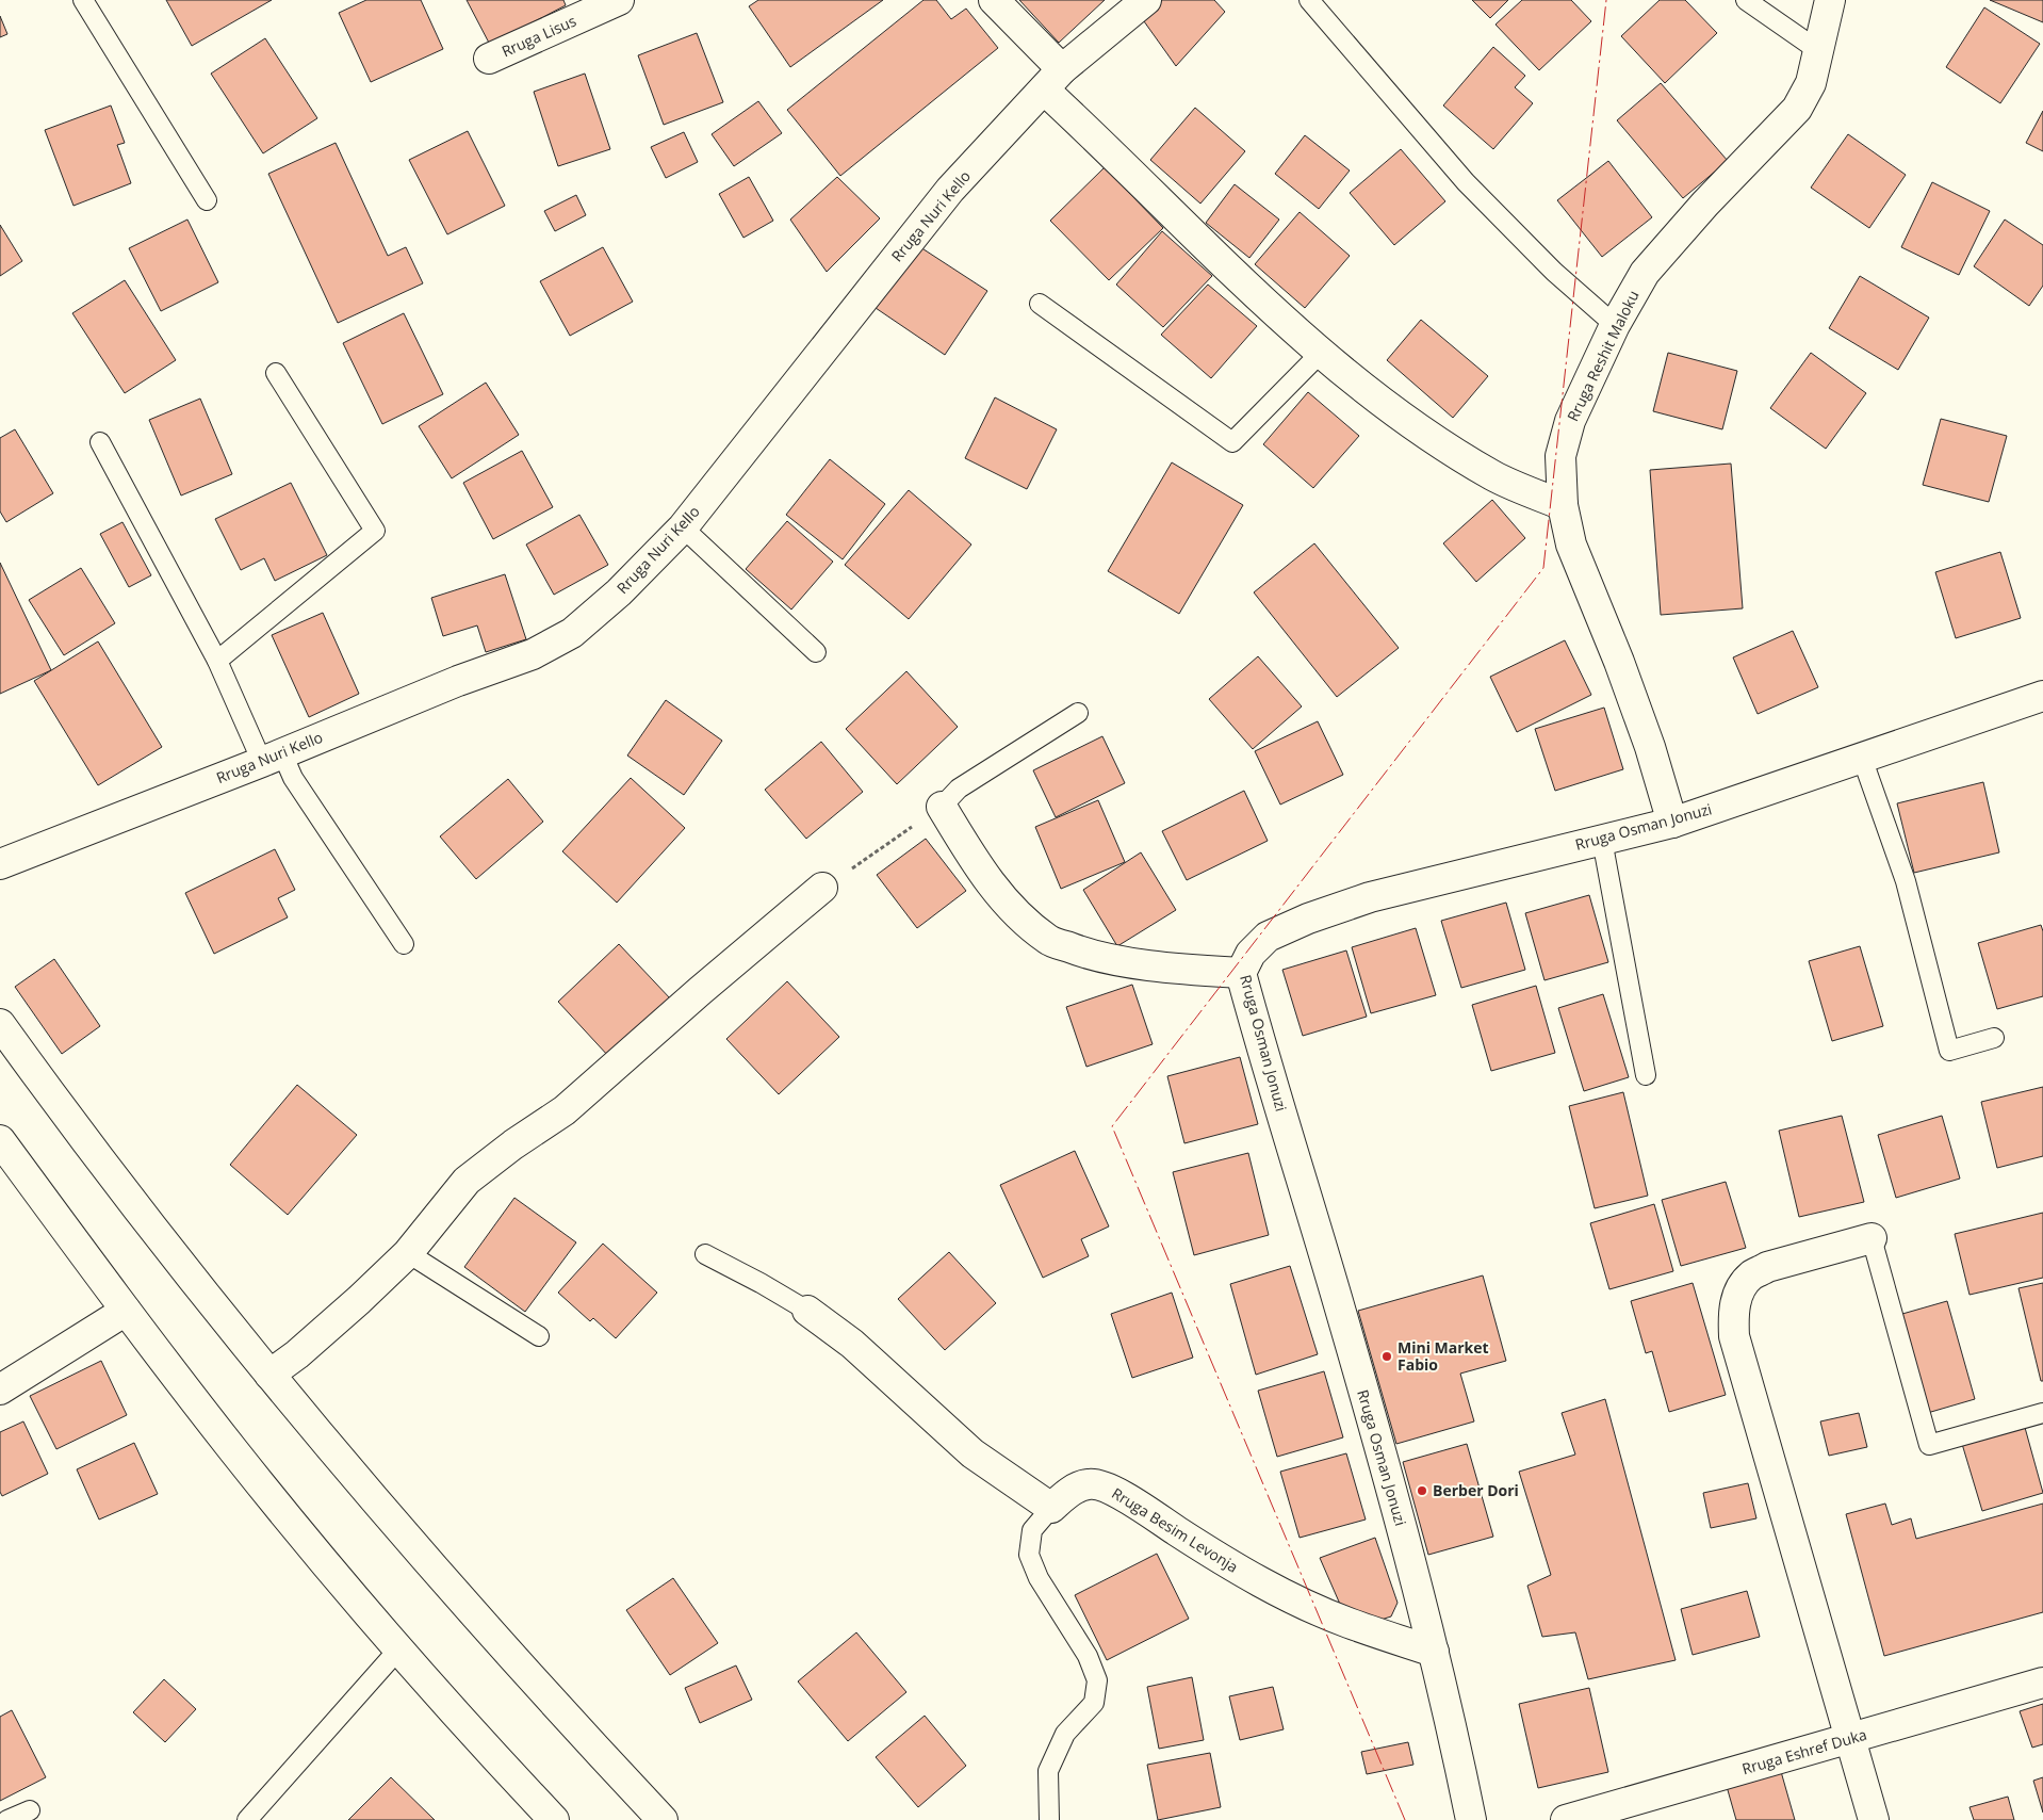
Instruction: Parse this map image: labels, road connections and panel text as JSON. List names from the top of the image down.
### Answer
{
  "streets": {
    "street": [
      "Rruga Lisus",
      "Rruga Nuri Kello",
      "Rruga Reshit Maloku",
      "Rruga Osman Jonuzi",
      "Rruga Besim Levonja",
      "Rruga Eshref Duka"
    ]
  },
  "crossings": [
    ["Rruga Reshit Maloku", "Rruga Osman Jonuzi"],
    ["Rruga Osman Jonuzi", "Rruga Besim Levonja"]
  ],
  "places": ["Mini Market Fabio", "Berber Dori"]
}
